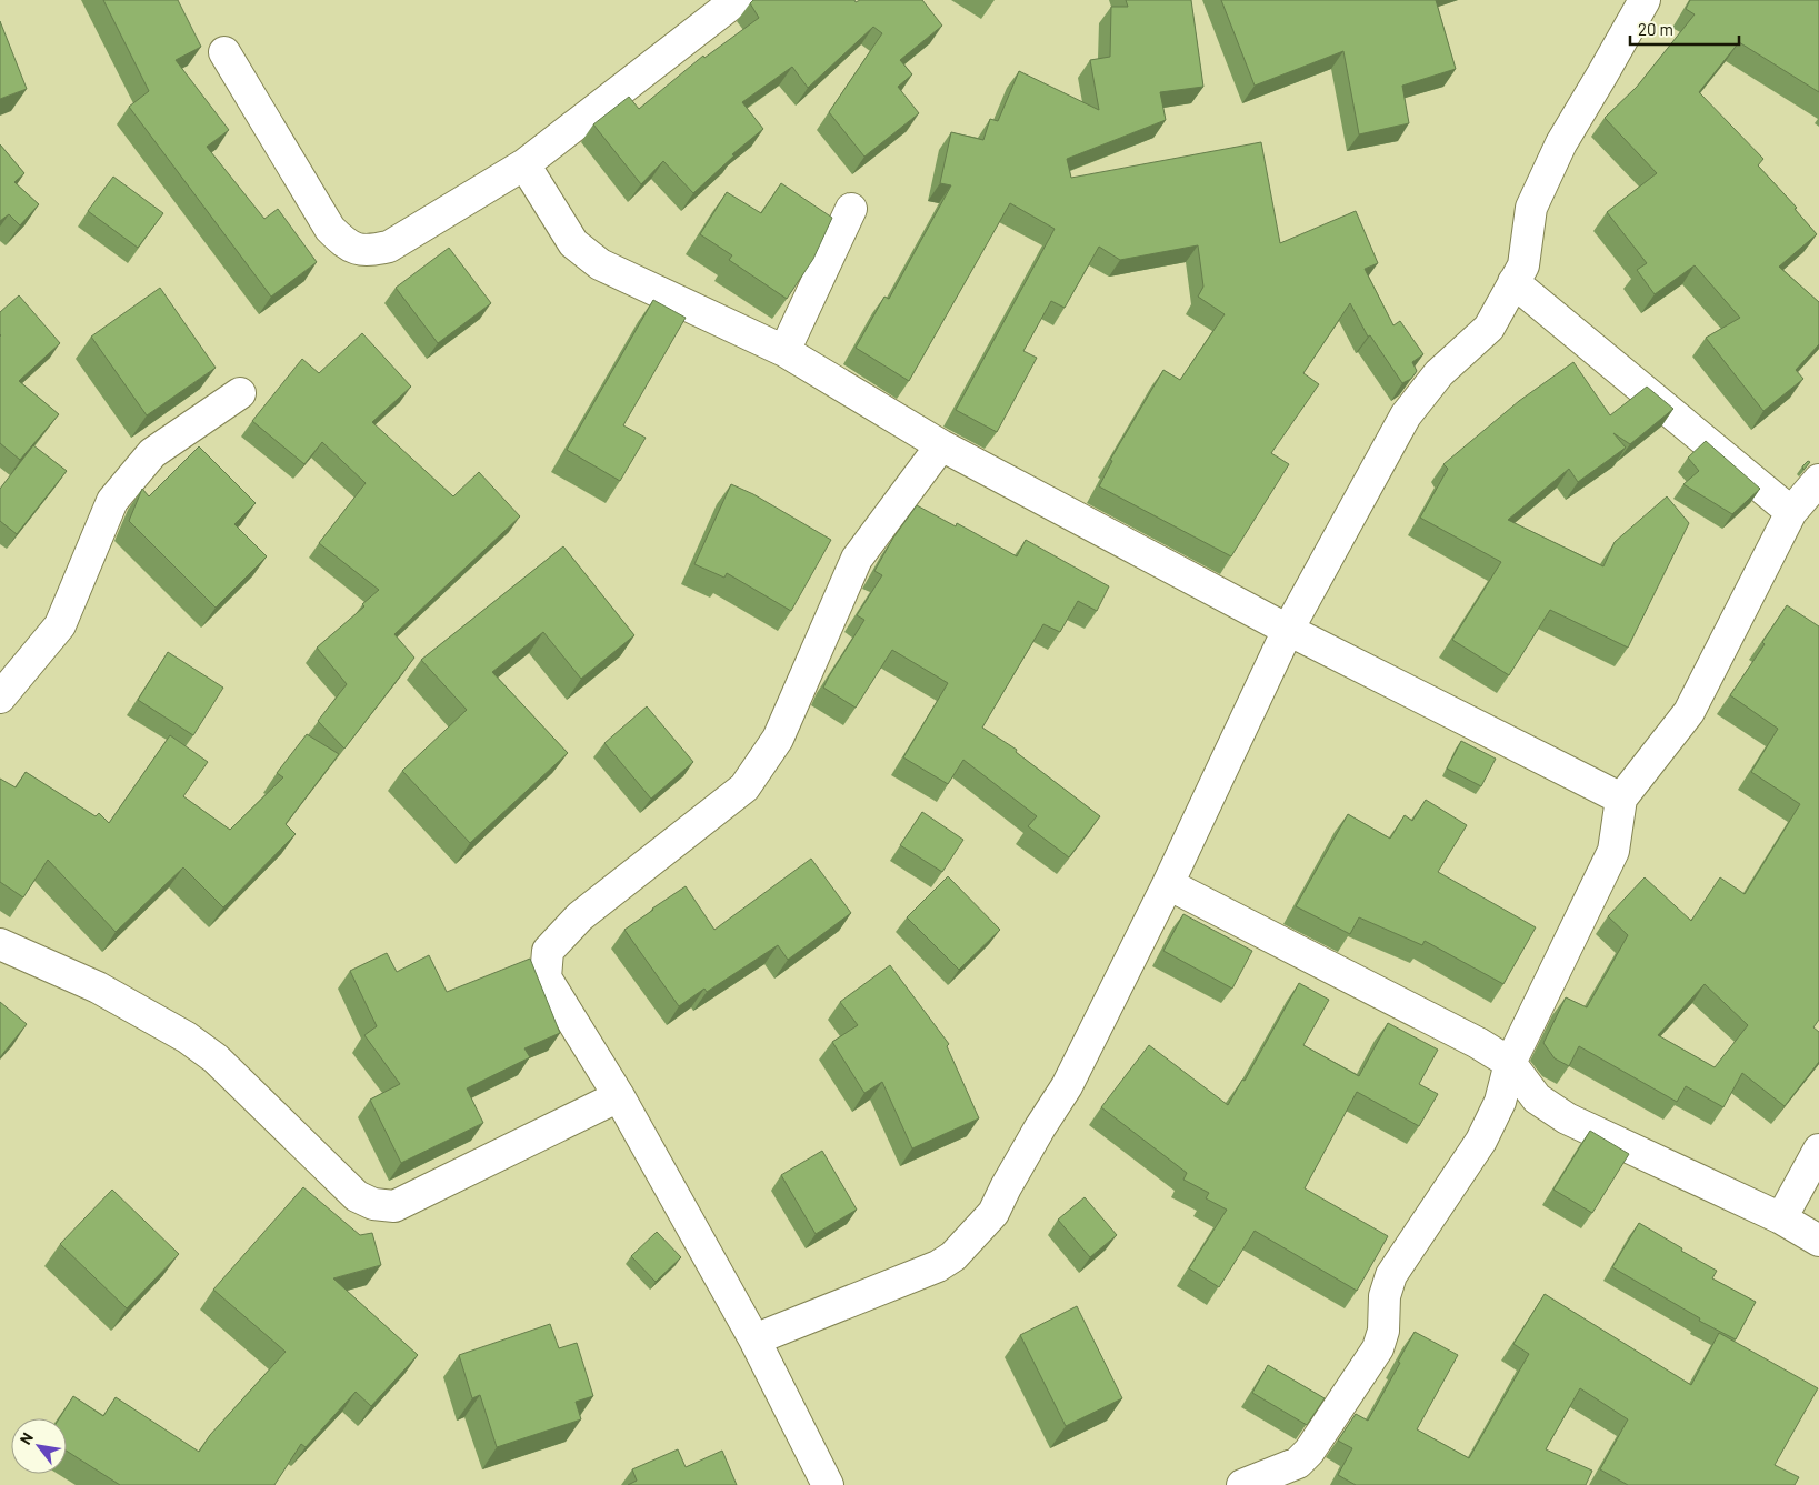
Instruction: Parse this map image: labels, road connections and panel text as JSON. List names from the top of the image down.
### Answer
{
  "scale_bar": "20 m",
  "north": "top left"
}
